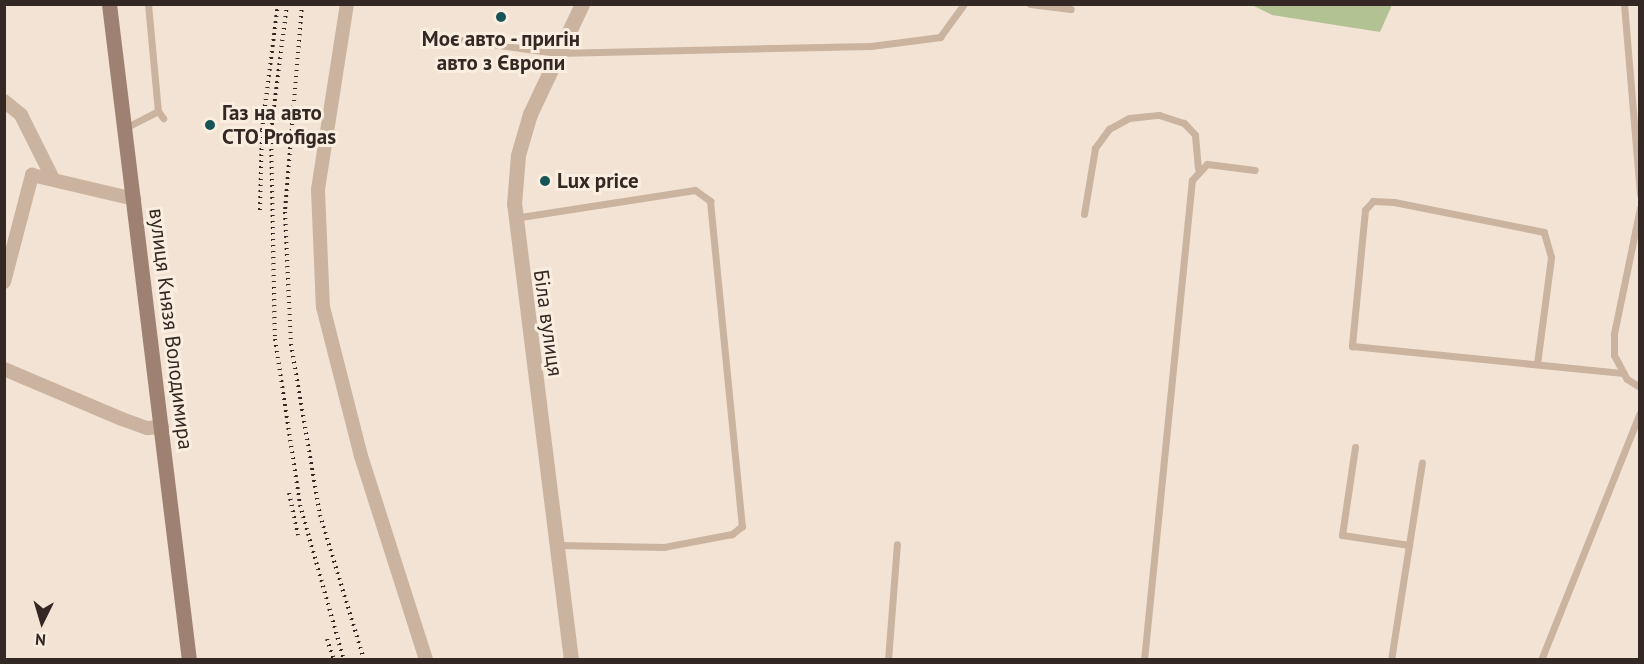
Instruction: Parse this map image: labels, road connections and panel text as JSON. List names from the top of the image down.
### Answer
{
  "streets": {
    "main road": ["вулиця Князя Володимира"],
    "street": ["Біла вулиця"]
  },
  "places": ["Моє авто - пригін авто з Європи", "Газ на авто СТО Profigas", "Lux price"],
  "north": "bottom"
}
